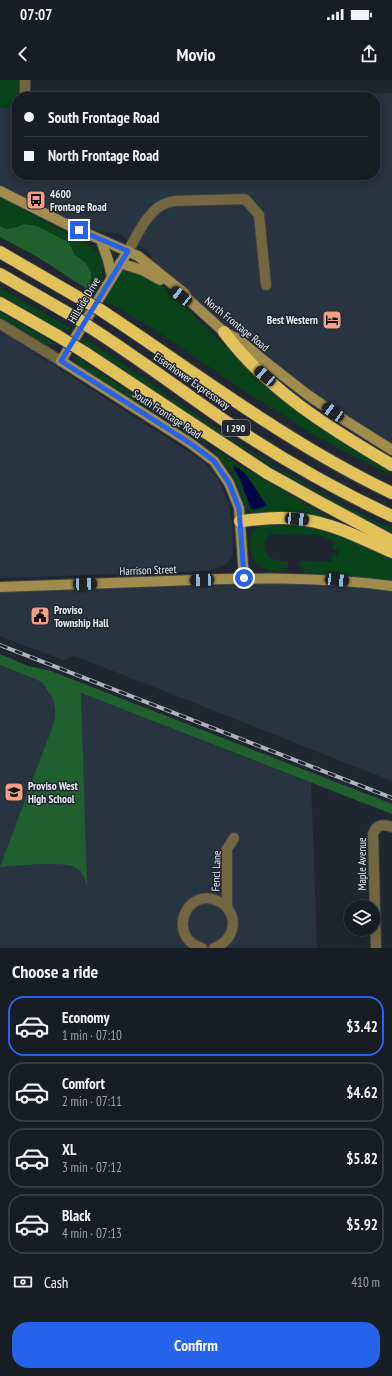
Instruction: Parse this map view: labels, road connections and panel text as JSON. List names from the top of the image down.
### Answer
{
  "streets": {
    "highway": ["Eisenhower Expressway", "I 290"],
    "main road": [
      "Hillside Drive",
      "North Frontage Road",
      "South Frontage Road",
      "Harrison Street"
    ],
    "street": ["Maple Avenue", "Fencl Lane"]
  },
  "crossings": [
    ["Hillside Drive", "North Frontage Road"],
    ["Hillside Drive", "South Frontage Road"],
    ["South Frontage Road", "Harrison Street"]
  ],
  "places": {
    "bus stop": ["4600 Frontage Road"],
    "hotel": ["Best Western"],
    "public building": ["Proviso Township Hall"],
    "school or university": ["Proviso West High School"]
  },
  "page": {
    "status": "07:07",
    "header": "Movio",
    "banner": ["South Frontage Road", "North Frontage Road"],
    "heading": "Choose a ride",
    "list": [
      {
        "name": "Economy",
        "note": "1 min · 07:10",
        "value": "$3.42"
      },
      {
        "name": "Comfort",
        "note": "2 min · 07:11",
        "value": "$4.62"
      },
      {
        "name": "XL",
        "note": "3 min · 07:12",
        "value": "$5.82"
      },
      {
        "name": "Black",
        "note": "4 min · 07:13",
        "value": "$5.92"
      }
    ],
    "pay": ["Cash", "410 m"],
    "buttons": "Confirm"
  }
}
